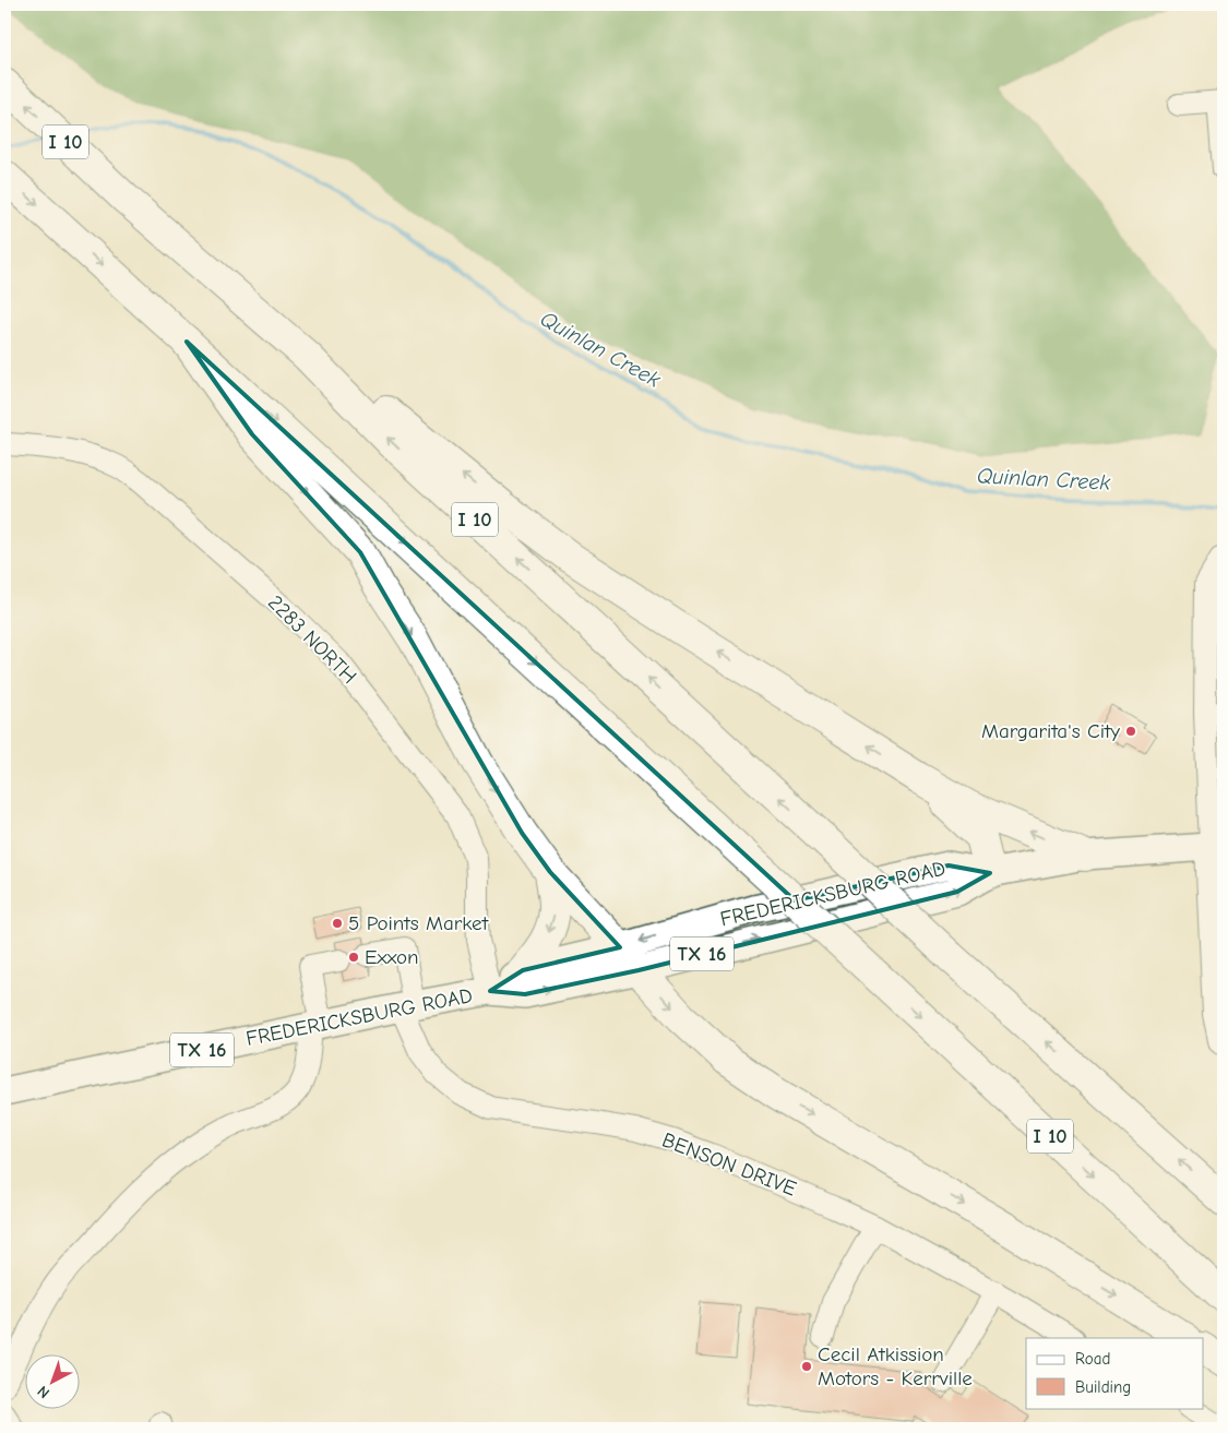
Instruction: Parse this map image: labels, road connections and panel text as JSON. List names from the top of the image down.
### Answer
{
  "streets": {
    "highway": ["I 10"],
    "main road": ["FREDERICKSBURG ROAD", "TX 16"],
    "street": ["2283 NORTH", "BENSON DRIVE"]
  },
  "crossings": [
    ["2283 NORTH", "FREDERICKSBURG ROAD"],
    ["FREDERICKSBURG ROAD", "BENSON DRIVE"]
  ],
  "water": ["Quinlan Creek"],
  "places": [
    "Margarita's City",
    "5 Points Market",
    "Exxon",
    "Cecil Atkission Motors - Kerrville"
  ],
  "legend": ["Road", "Building"],
  "north": "bottom left"
}
